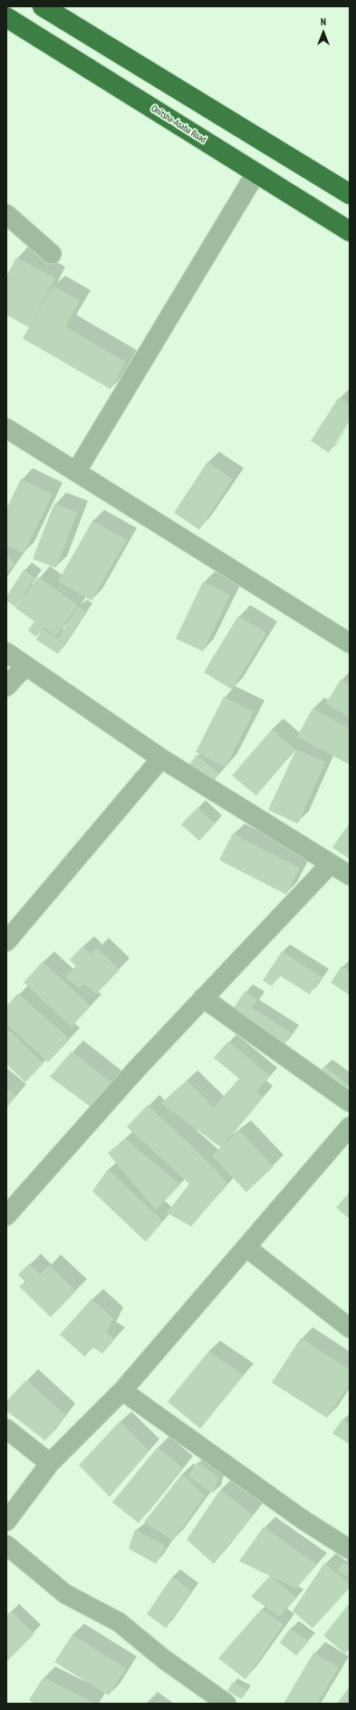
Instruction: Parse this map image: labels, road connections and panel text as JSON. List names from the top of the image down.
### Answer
{
  "streets": {
    "highway": ["Onitsha-Asaba Road"]
  },
  "north": "top"
}
